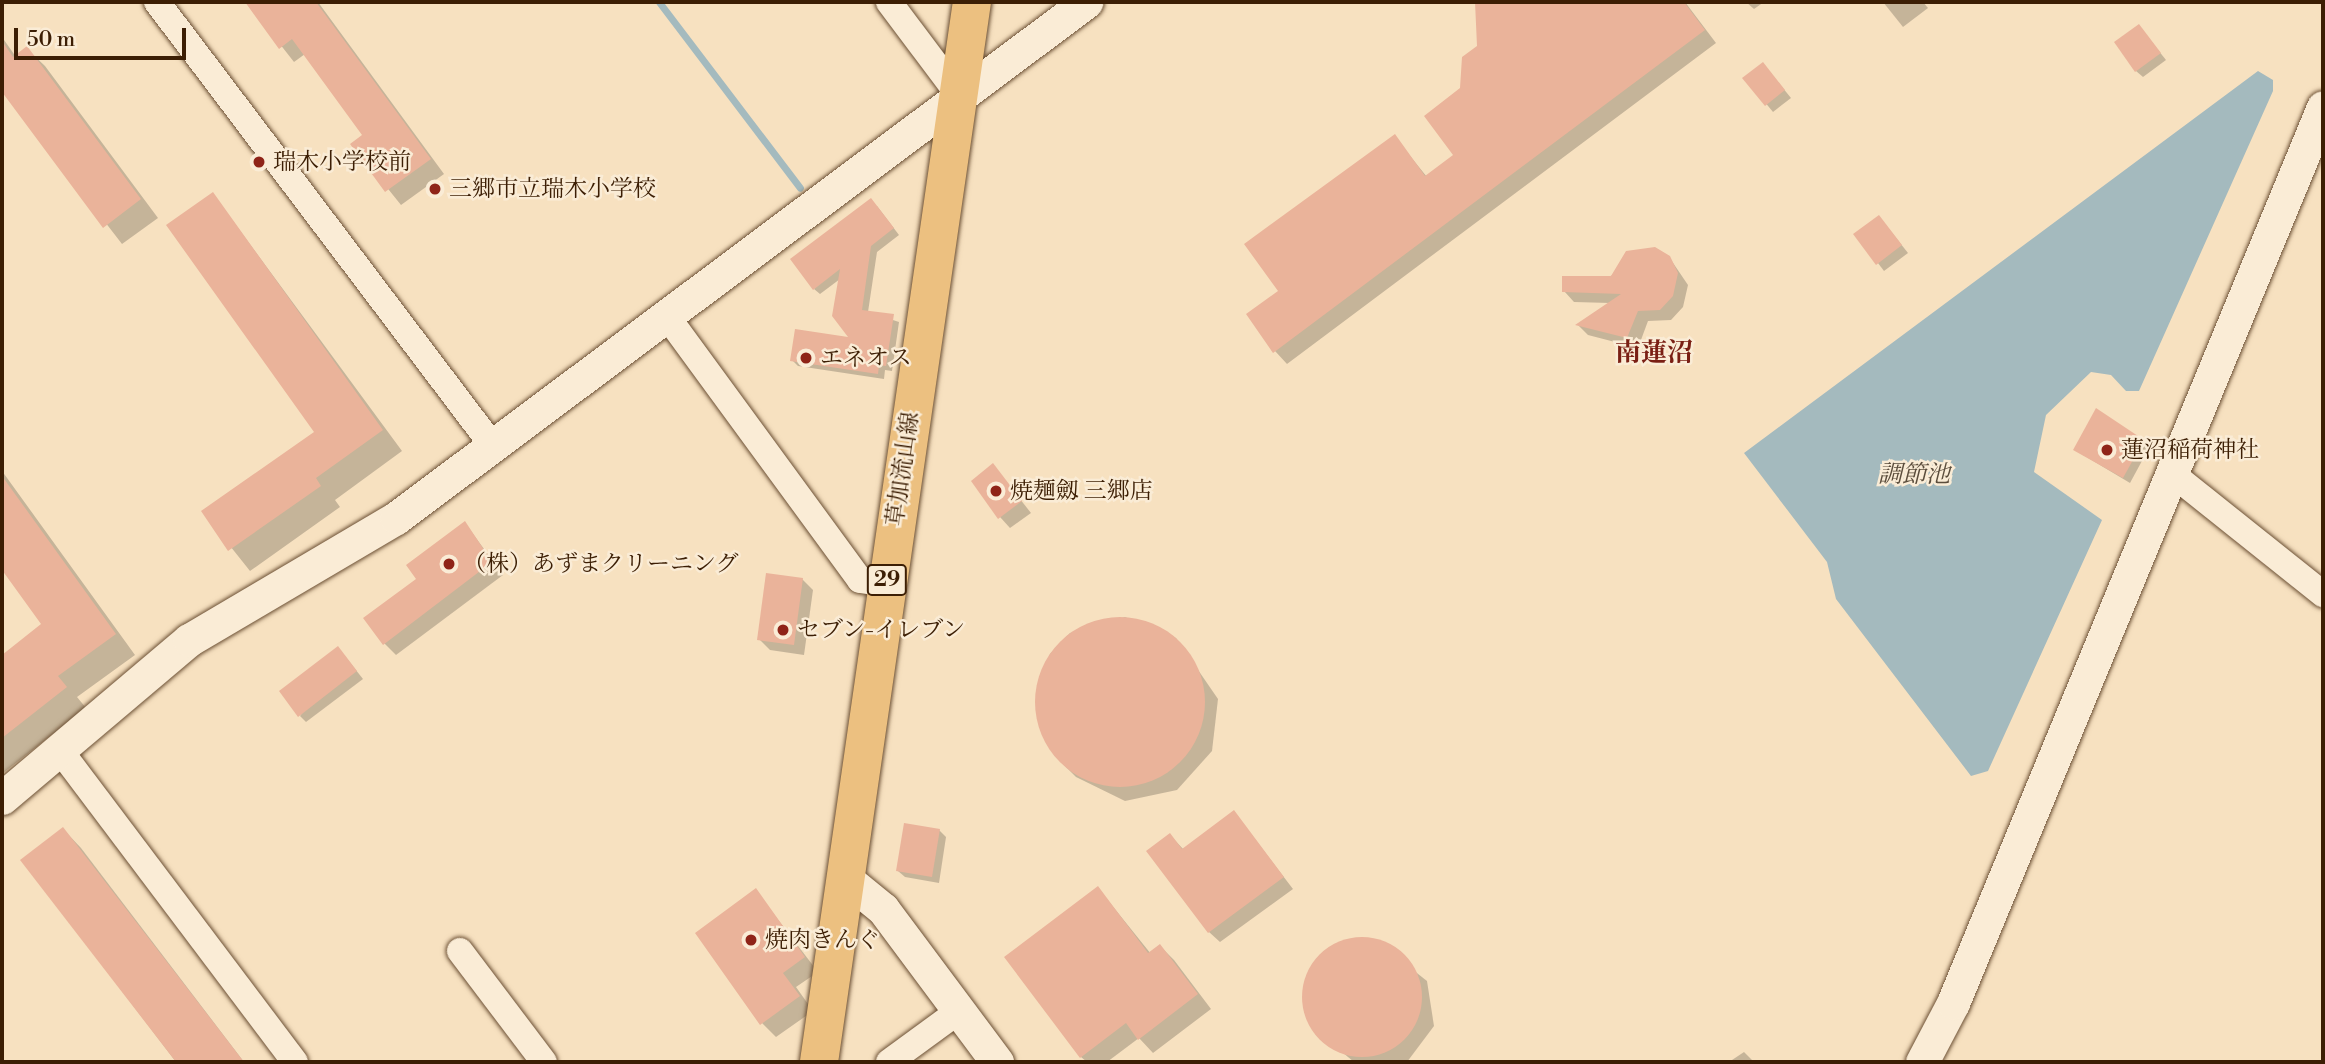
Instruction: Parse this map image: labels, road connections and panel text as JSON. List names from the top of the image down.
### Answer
{
  "streets": {
    "main road": ["草加流山線", "29"]
  },
  "districts": ["南蓮沼"],
  "water": ["調節池"],
  "places": [
    "瑞木小学校前",
    "三郷市立瑞木小学校",
    "エネオス",
    "蓮沼稲荷神社",
    "焼麺劔 三郷店",
    "（株）あずまクリーニング",
    "セブン-イレブン",
    "焼肉きんぐ"
  ],
  "scale_bar": "50 m"
}
